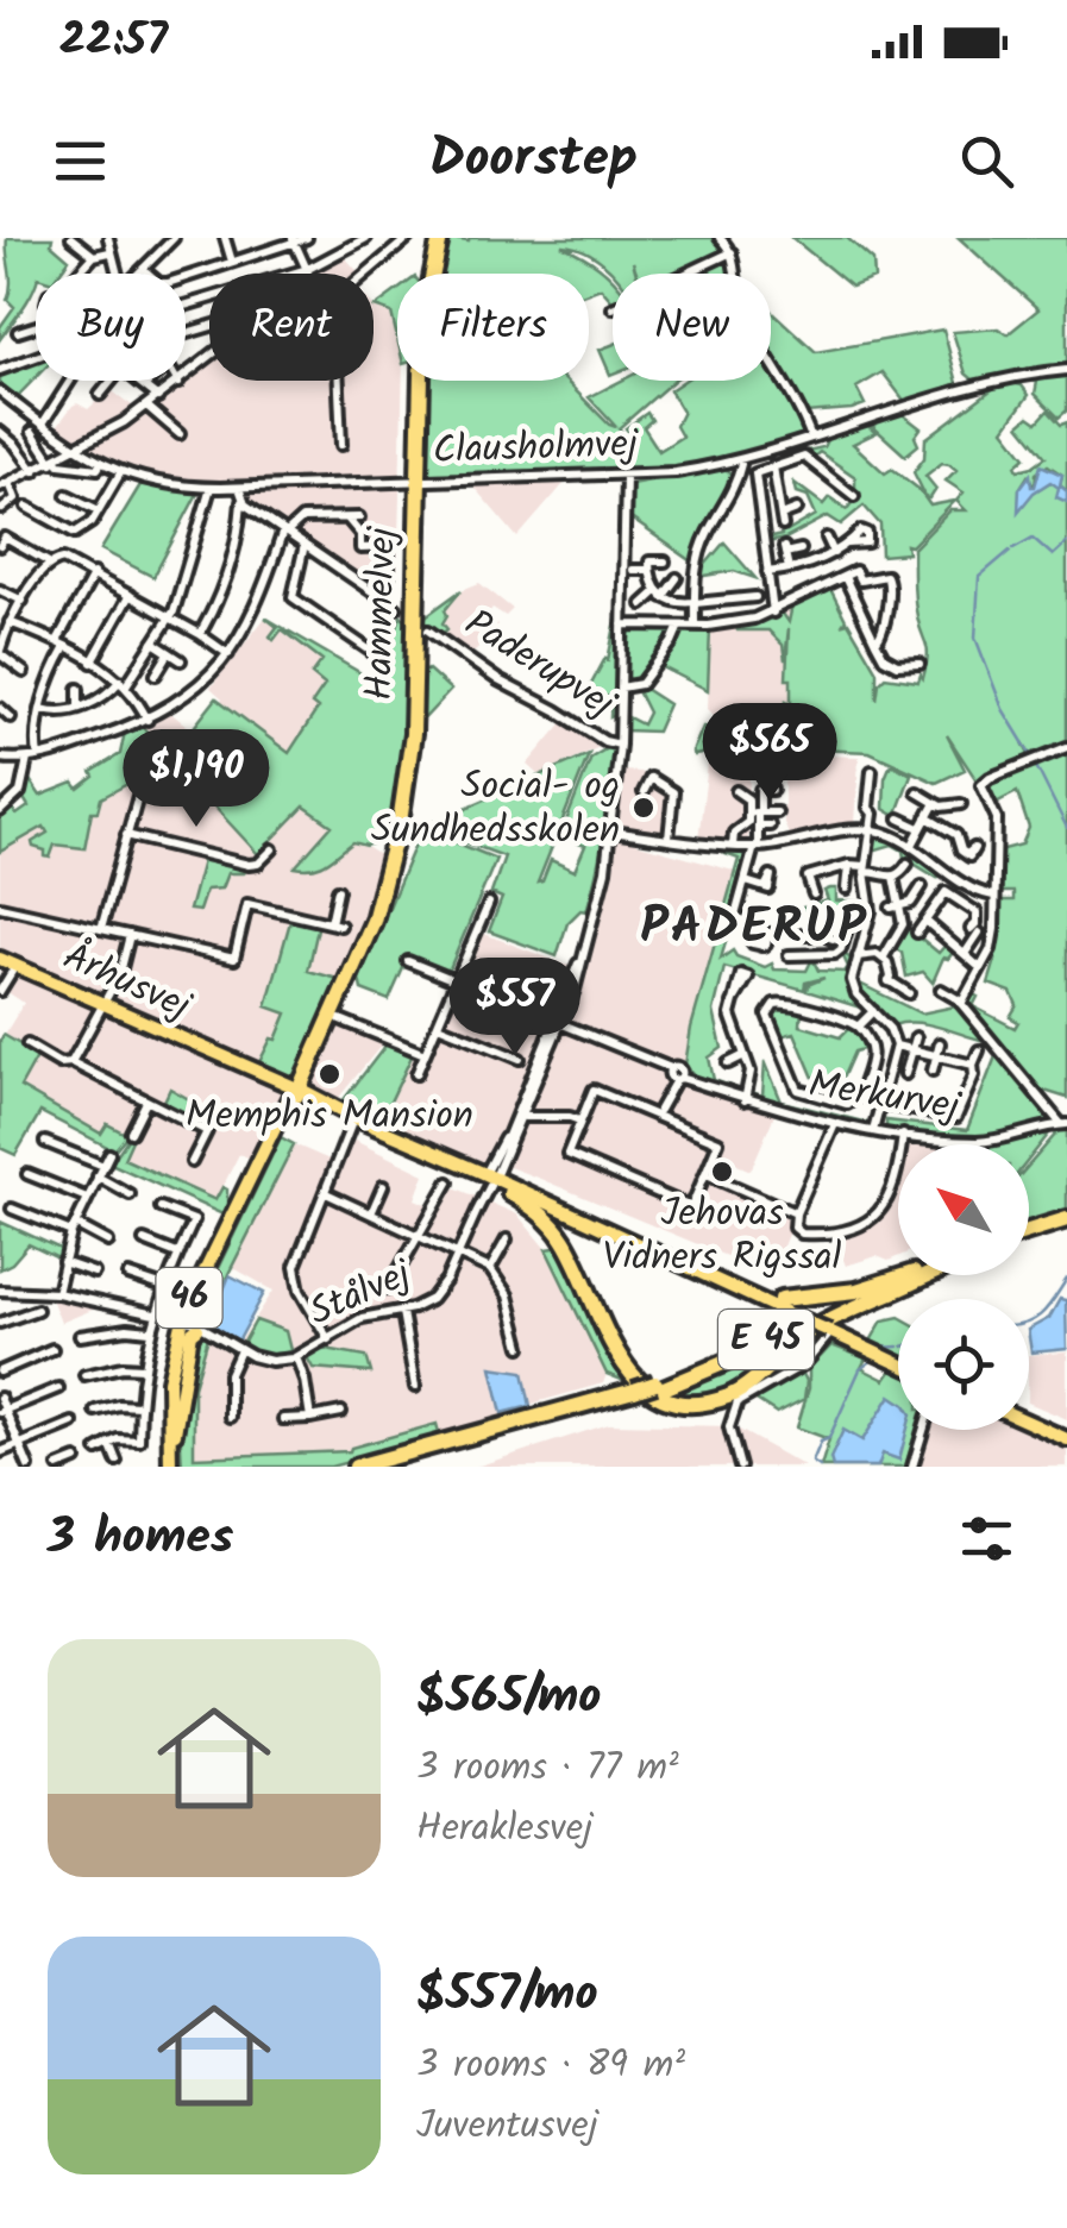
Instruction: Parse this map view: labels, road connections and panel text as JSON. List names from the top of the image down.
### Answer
{
  "streets": {
    "highway": ["Hammelvej", "46", "E 45"],
    "main road": ["Århusvej"],
    "street": [
      "Clausholmvej",
      "Paderupvej",
      "Merkurvej",
      "Stålvej"
    ]
  },
  "crossings": [
    ["Clausholmvej", "Hammelvej"],
    ["Hammelvej", "Århusvej"],
    ["Hammelvej", "Stålvej"]
  ],
  "districts": ["PADERUP"],
  "places": ["Social- og Sundhedsskolen", "Memphis Mansion", "Jehovas Vidners Rigssal"],
  "north": "top left",
  "page": {
    "status": "22:57",
    "header": "Doorstep",
    "chip": [
      "Buy",
      "Rent",
      "Filters",
      "New"
    ],
    "price": ["$565", "$1,190", "$557"],
    "heading": "3 homes",
    "list": [
      {
        "name": "$565/mo",
        "note": "3 rooms · 77 m² · Heraklesvej"
      },
      {
        "name": "$557/mo",
        "note": "3 rooms · 89 m² · Juventusvej"
      }
    ]
  }
}
